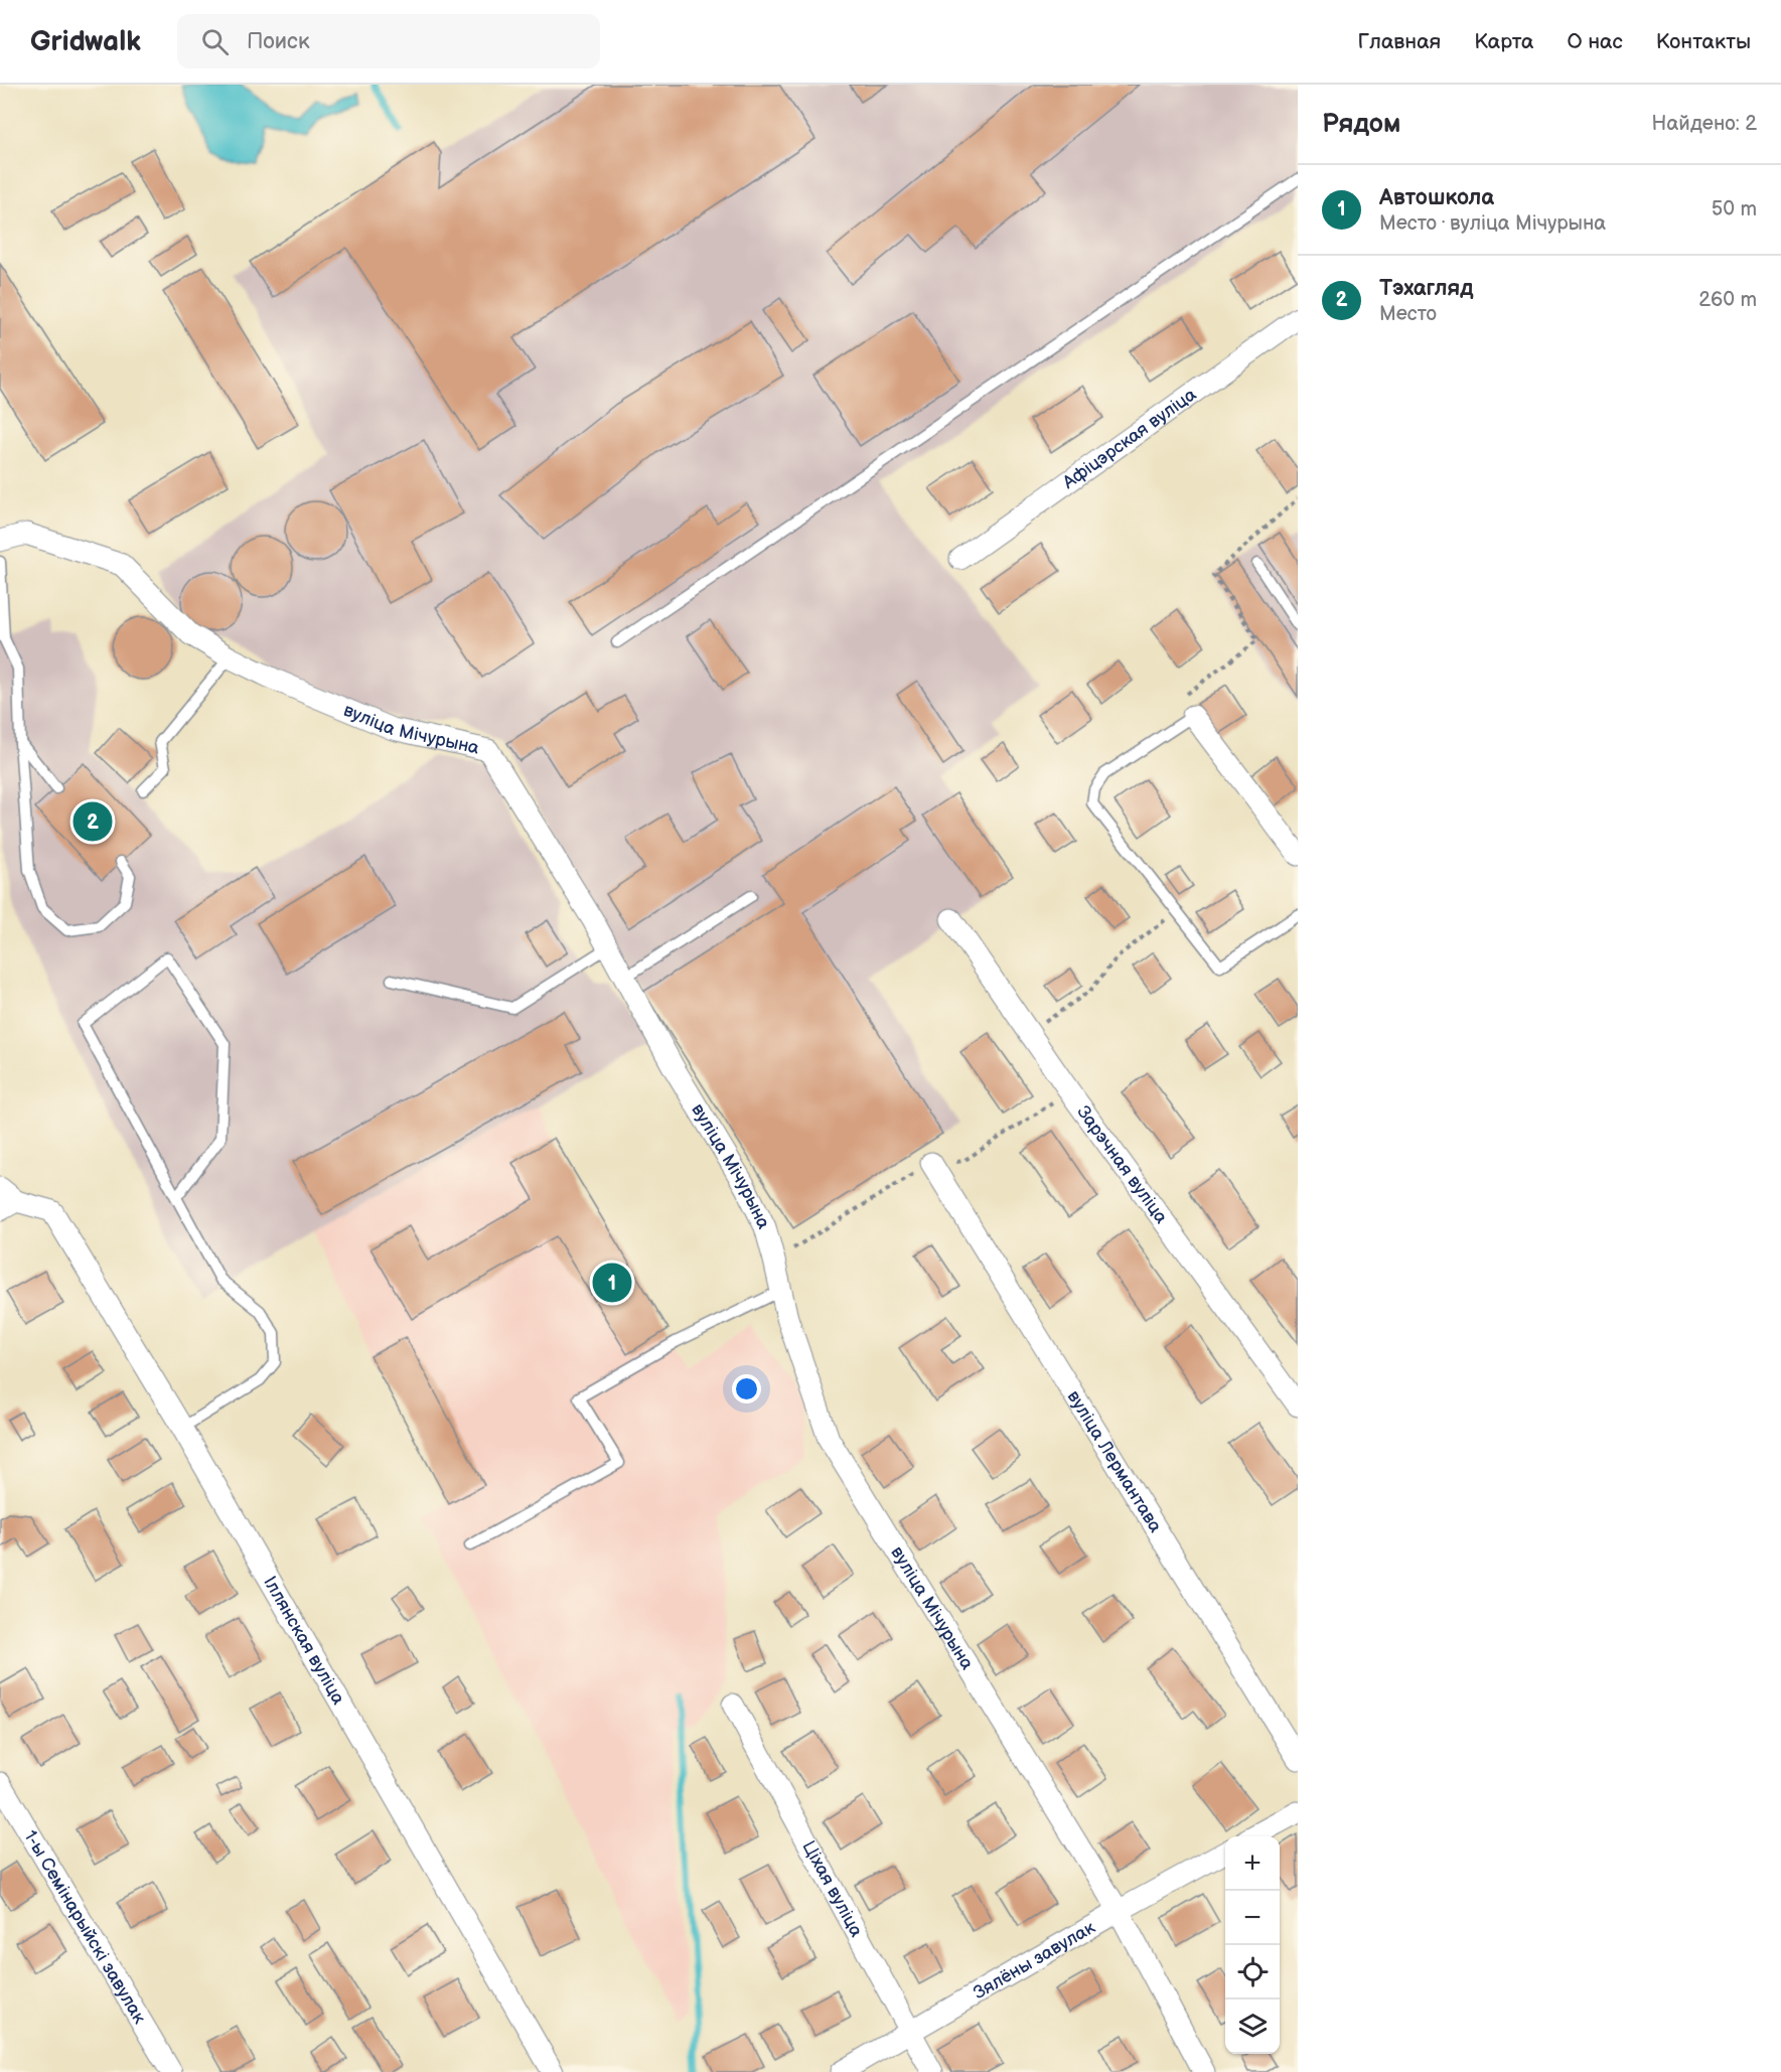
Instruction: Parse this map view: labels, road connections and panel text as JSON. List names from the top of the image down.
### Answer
{
  "streets": {
    "street": [
      "Афіцэрская вуліца",
      "вуліца Мічурына",
      "Зарэчная вуліца",
      "вуліца Лермантава",
      "Іллянская вуліца",
      "Ціхая вуліца",
      "1-ы Семінарыйскі завулак",
      "Зялёны завулак"
    ]
  },
  "crossings": [
    ["вуліца Мічурына", "Зялёны завулак"],
    ["Ціхая вуліца", "Зялёны завулак"]
  ],
  "page": {
    "header": "Gridwalk",
    "search": "Поиск",
    "nav": [
      "Главная",
      "Карта",
      "О нас",
      "Контакты"
    ],
    "heading": ["Рядом", "Найдено: 2"],
    "list": [
      {
        "mark": "1",
        "name": "Автошкола",
        "note": "Место · вуліца Мічурына",
        "value": "50 m"
      },
      {
        "mark": "2",
        "name": "Тэхагляд",
        "note": "Место",
        "value": "260 m"
      }
    ],
    "pins": ["2", "1"],
    "map_buttons": ["+", "−"]
  }
}
